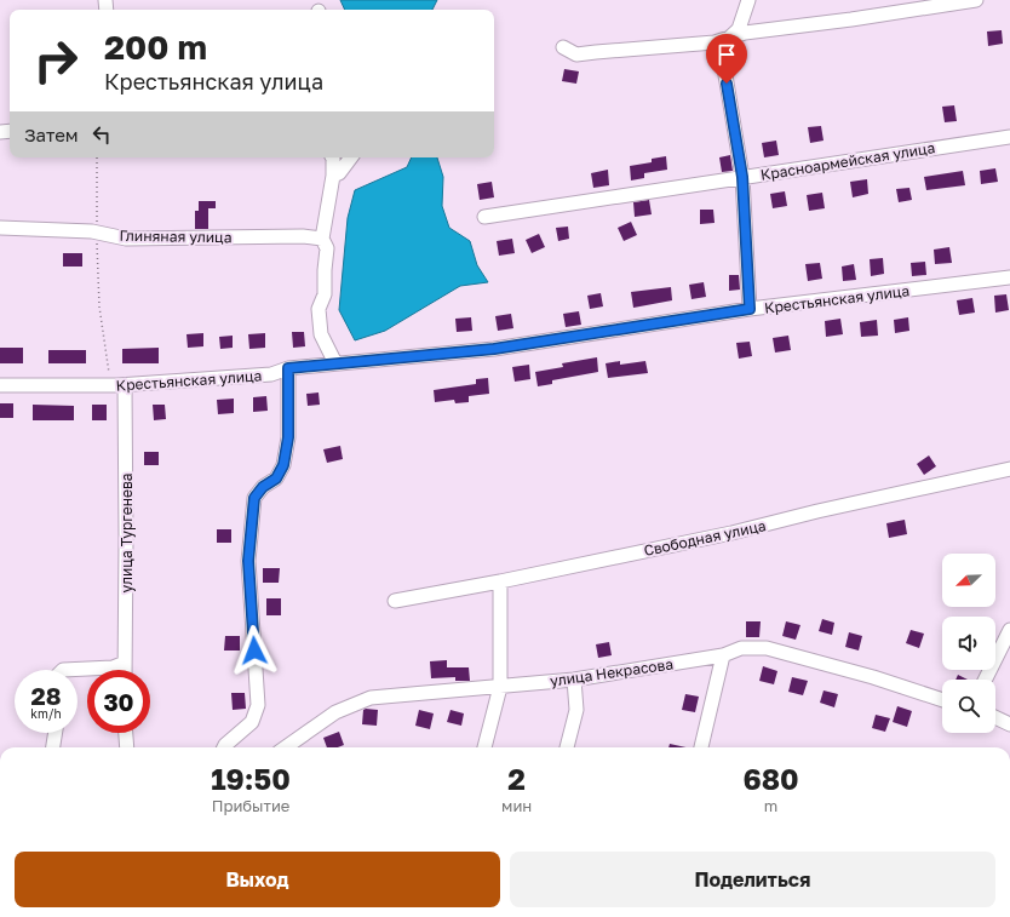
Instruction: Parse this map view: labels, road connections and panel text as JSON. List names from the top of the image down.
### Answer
{
  "streets": {
    "street": [
      "Красноармейская улица",
      "Глиняная улица",
      "Крестьянская улица",
      "улица Тургенева",
      "Свободная улица",
      "улица Некрасова"
    ]
  },
  "crossings": [
    ["Крестьянская улица", "улица Тургенева"]
  ],
  "north": "bottom left",
  "page": {
    "turn": ["200 m", "Крестьянская улица"],
    "then": "Затем",
    "speed": "28 km/h",
    "limit": "30",
    "eta": [
      "19:50",
      "Прибытие",
      "2",
      "мин",
      "680",
      "m"
    ],
    "buttons": ["Выход", "Поделиться"]
  }
}
